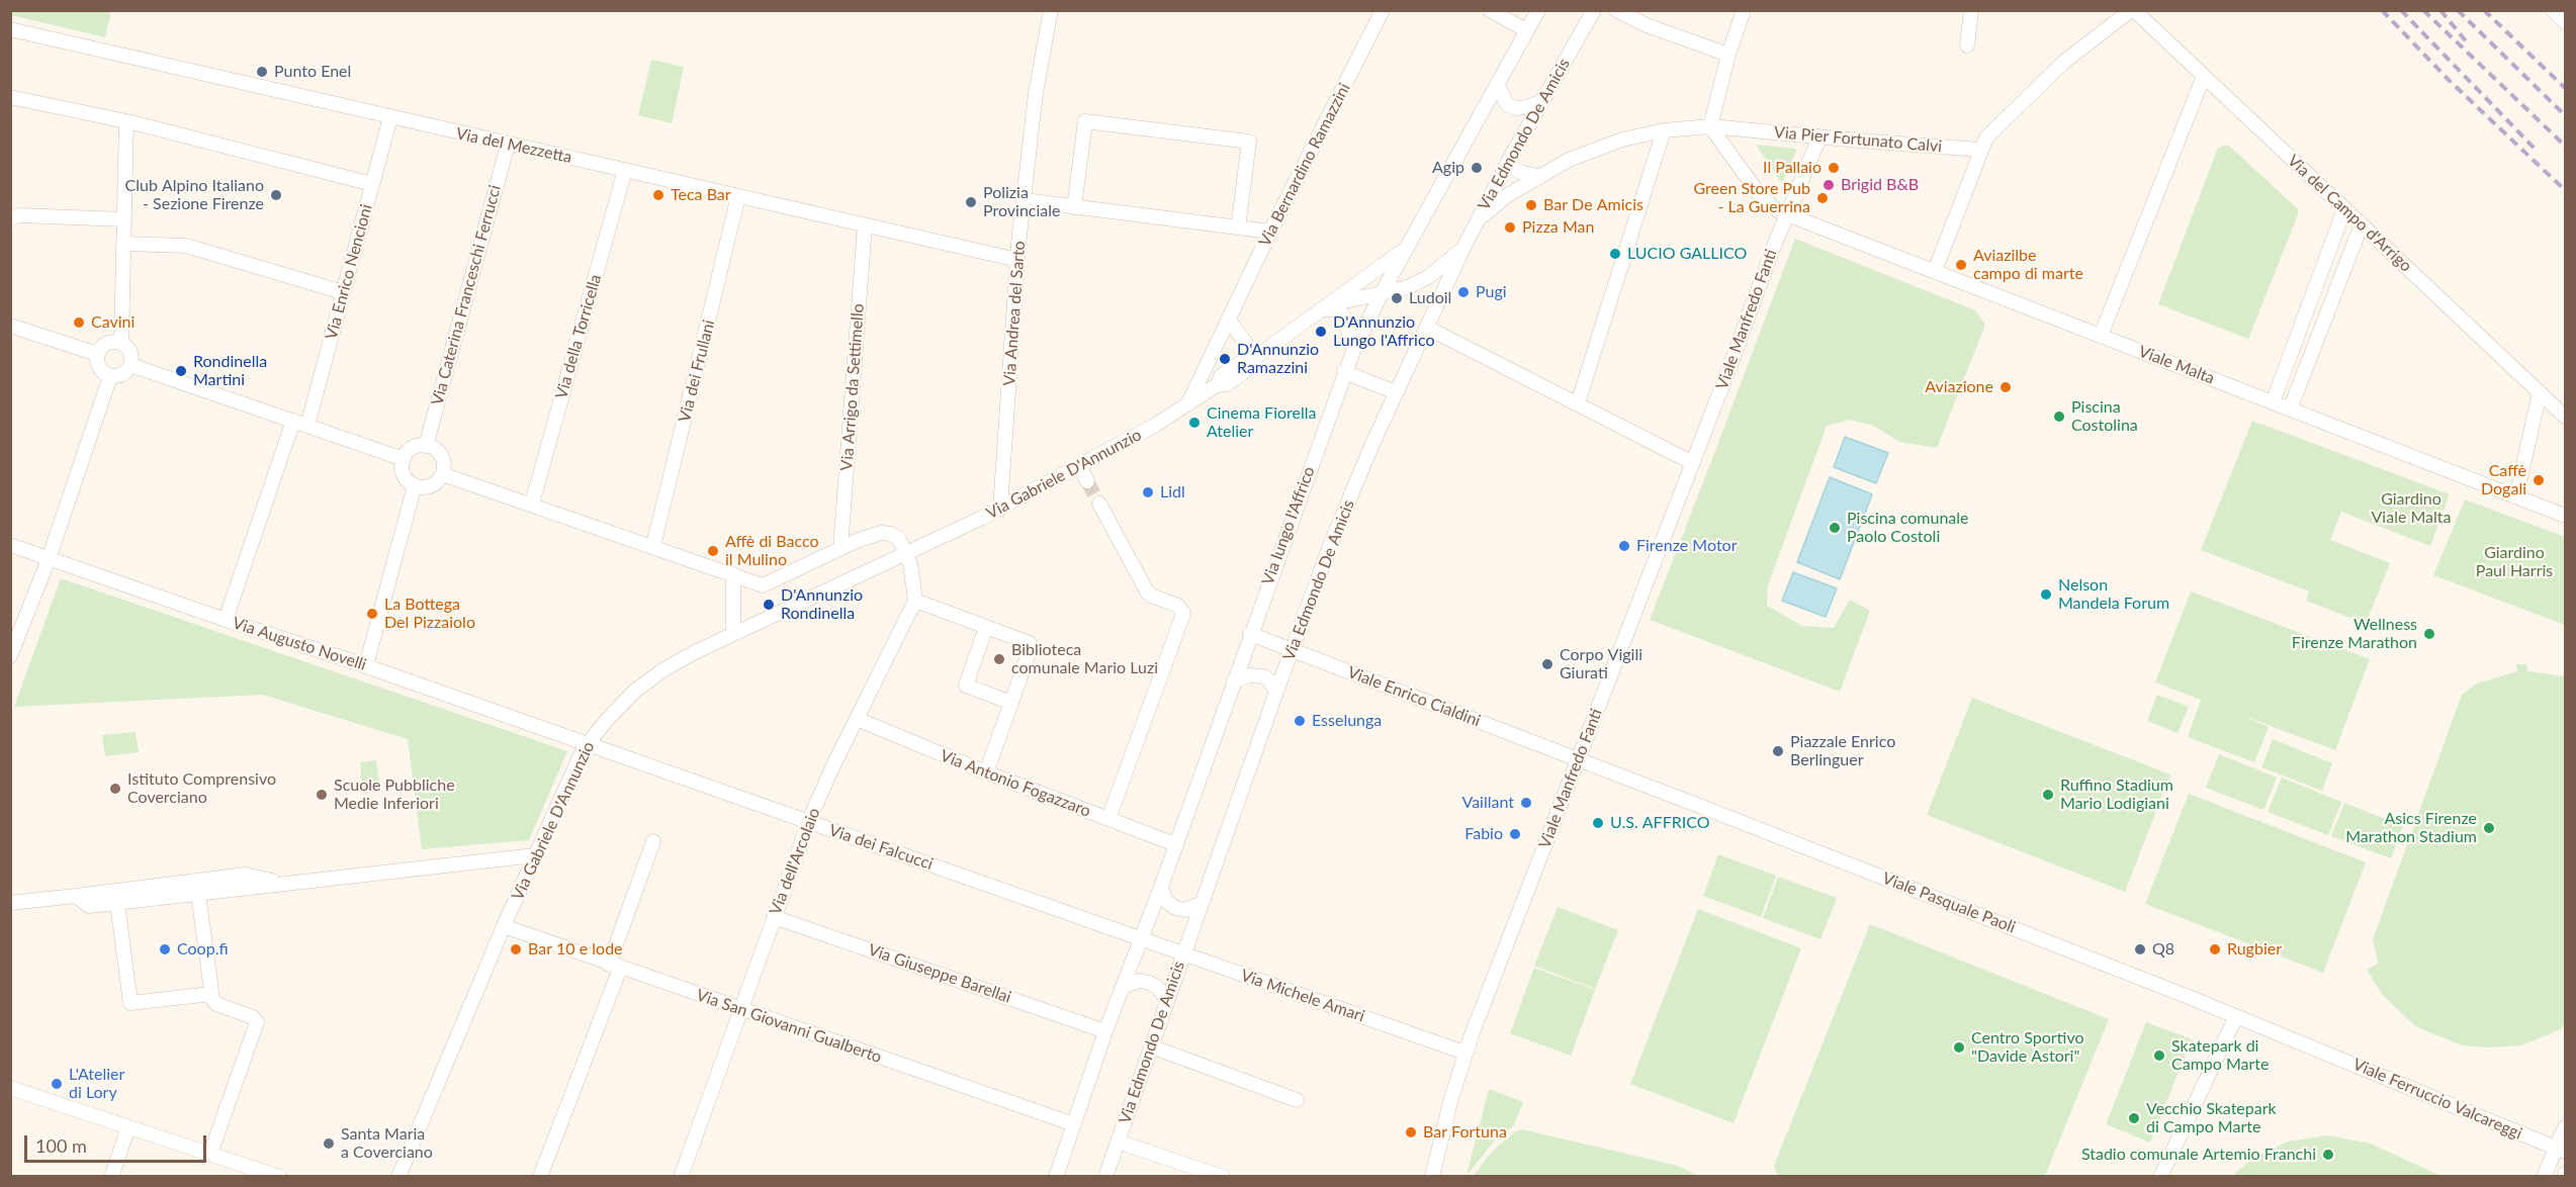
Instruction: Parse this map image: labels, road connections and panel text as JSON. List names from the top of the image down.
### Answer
{
  "streets": {
    "street": [
      "Via Edmondo De Amicis",
      "Via Pier Fortunato Calvi",
      "Via del Mezzetta",
      "Via Bernardino Ramazzini",
      "Via del Campo d'Arrigo",
      "Via Enrico Nencioni",
      "Via Caterina Franceschi Ferrucci",
      "Via Andrea del Sarto",
      "Viale Manfredo Fanti",
      "Via della Torricella",
      "Viale Malta",
      "Via dei Frullani",
      "Via Arrigo da Settimello",
      "Via Gabriele D'Annunzio",
      "Via lungo l'Affrico",
      "Via Augusto Novelli",
      "Viale Enrico Cialdini",
      "Via Antonio Fogazzaro",
      "Via dei Falcucci",
      "Via dell'Arcolaio",
      "Viale Pasquale Paoli",
      "Via Giuseppe Barellai",
      "Via Michele Amari",
      "Via San Giovanni Gualberto",
      "Viale Ferruccio Valcareggi"
    ]
  },
  "crossings": [
    ["Via Edmondo De Amicis", "Via Pier Fortunato Calvi"],
    ["Via Edmondo De Amicis", "Viale Enrico Cialdini"],
    ["Via Edmondo De Amicis", "Via Michele Amari"],
    ["Via Pier Fortunato Calvi", "Viale Manfredo Fanti"],
    ["Via Pier Fortunato Calvi", "Viale Malta"],
    ["Via del Mezzetta", "Via Enrico Nencioni"],
    ["Via del Mezzetta", "Via Caterina Franceschi Ferrucci"],
    ["Via del Mezzetta", "Via Andrea del Sarto"],
    ["Via del Mezzetta", "Via della Torricella"],
    ["Via del Mezzetta", "Via dei Frullani"],
    ["Via del Mezzetta", "Via Arrigo da Settimello"],
    ["Via Bernardino Ramazzini", "Via Gabriele D'Annunzio"],
    ["Via Andrea del Sarto", "Via Gabriele D'Annunzio"],
    ["Viale Manfredo Fanti", "Viale Malta"],
    ["Viale Manfredo Fanti", "Viale Enrico Cialdini"],
    ["Viale Manfredo Fanti", "Viale Pasquale Paoli"],
    ["Viale Manfredo Fanti", "Via Michele Amari"],
    ["Via Gabriele D'Annunzio", "Via lungo l'Affrico"],
    ["Via Gabriele D'Annunzio", "Via Augusto Novelli"],
    ["Via Gabriele D'Annunzio", "Via dei Falcucci"],
    ["Via Gabriele D'Annunzio", "Via San Giovanni Gualberto"],
    ["Via lungo l'Affrico", "Viale Enrico Cialdini"],
    ["Via lungo l'Affrico", "Via Antonio Fogazzaro"],
    ["Via lungo l'Affrico", "Via dei Falcucci"],
    ["Via lungo l'Affrico", "Via Giuseppe Barellai"],
    ["Via lungo l'Affrico", "Via Michele Amari"],
    ["Via lungo l'Affrico", "Via San Giovanni Gualberto"],
    ["Via Augusto Novelli", "Via dei Falcucci"],
    ["Viale Enrico Cialdini", "Viale Pasquale Paoli"],
    ["Via Antonio Fogazzaro", "Via dell'Arcolaio"],
    ["Via dei Falcucci", "Via dell'Arcolaio"],
    ["Via dei Falcucci", "Via Michele Amari"],
    ["Via dell'Arcolaio", "Via Giuseppe Barellai"],
    ["Via dell'Arcolaio", "Via San Giovanni Gualberto"],
    ["Viale Pasquale Paoli", "Viale Ferruccio Valcareggi"]
  ],
  "parks": ["Giardino Viale Malta", "Giardino Paul Harris"],
  "places": [
    "Punto Enel",
    "Agip",
    "Il Pallaio",
    "Brigid B&B",
    "Club Alpino Italiano - Sezione Firenze",
    "Teca Bar",
    "Green Store Pub - La Guerrina",
    "Polizia Provinciale",
    "Bar De Amicis",
    "Pizza Man",
    "LUCIO GALLICO",
    "Aviazilbe campo di marte",
    "Pugi",
    "Ludoil",
    "Cavini",
    "D'Annunzio Lungo l'Affrico",
    "D'Annunzio Ramazzini",
    "Rondinella Martini",
    "Aviazione",
    "Piscina Costolina",
    "Cinema Fiorella Atelier",
    "Caffè Dogali",
    "Lidl",
    "Piscina comunale Paolo Costoli",
    "Firenze Motor",
    "Affè di Bacco il Mulino",
    "Nelson Mandela Forum",
    "D'Annunzio Rondinella",
    "La Bottega Del Pizzaiolo",
    "Wellness Firenze Marathon",
    "Biblioteca comunale Mario Luzi",
    "Corpo Vigili Giurati",
    "Esselunga",
    "Piazzale Enrico Berlinguer",
    "Istituto Comprensivo Coverciano",
    "Scuole Pubbliche Medie Inferiori",
    "Ruffino Stadium Mario Lodigiani",
    "Vaillant",
    "U.S. AFFRICO",
    "Asics Firenze Marathon Stadium",
    "Fabio",
    "Coop.fi",
    "Bar 10 e lode",
    "Q8",
    "Rugbier",
    "Centro Sportivo \"Davide Astori\"",
    "Skatepark di Campo Marte",
    "L'Atelier di Lory",
    "Vecchio Skatepark di Campo Marte",
    "Bar Fortuna",
    "Santa Maria a Coverciano",
    "Stadio comunale Artemio Franchi"
  ],
  "scale_bar": "100 m"
}
